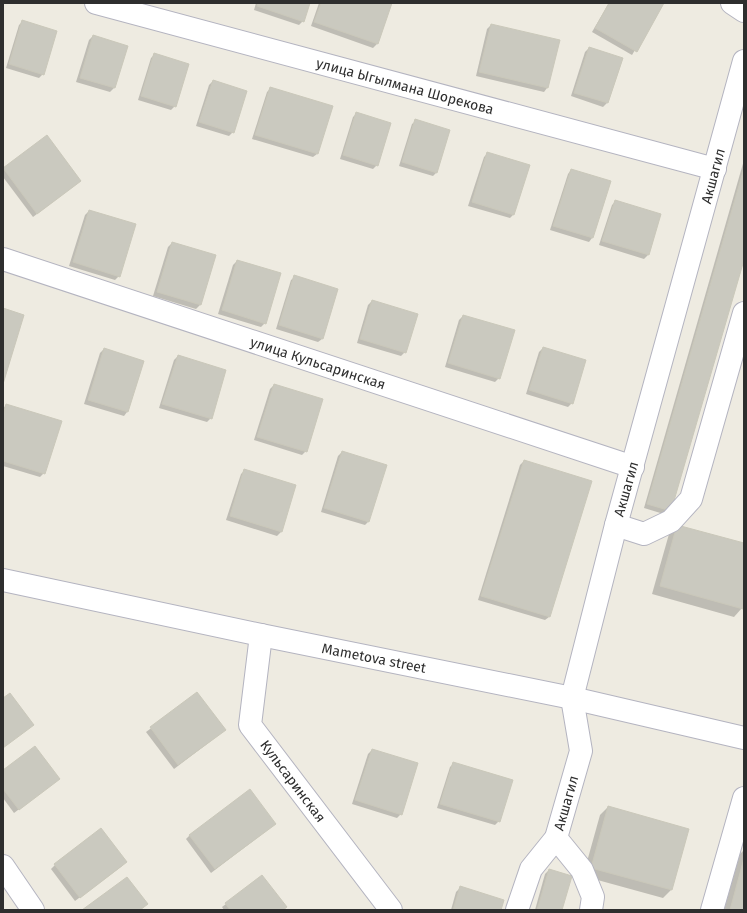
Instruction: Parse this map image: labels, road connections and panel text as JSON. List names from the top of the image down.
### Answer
{
  "streets": {
    "street": [
      "улица Ыгылмана Шорекова",
      "Акшагил",
      "улица Кульсаринская",
      "Mametova street",
      "Кульсаринская"
    ]
  },
  "crossings": [
    ["улица Ыгылмана Шорекова", "Акшагил"],
    ["Акшагил", "улица Кульсаринская"],
    ["Акшагил", "Mametova street"],
    ["Mametova street", "Кульсаринская"]
  ]
}
